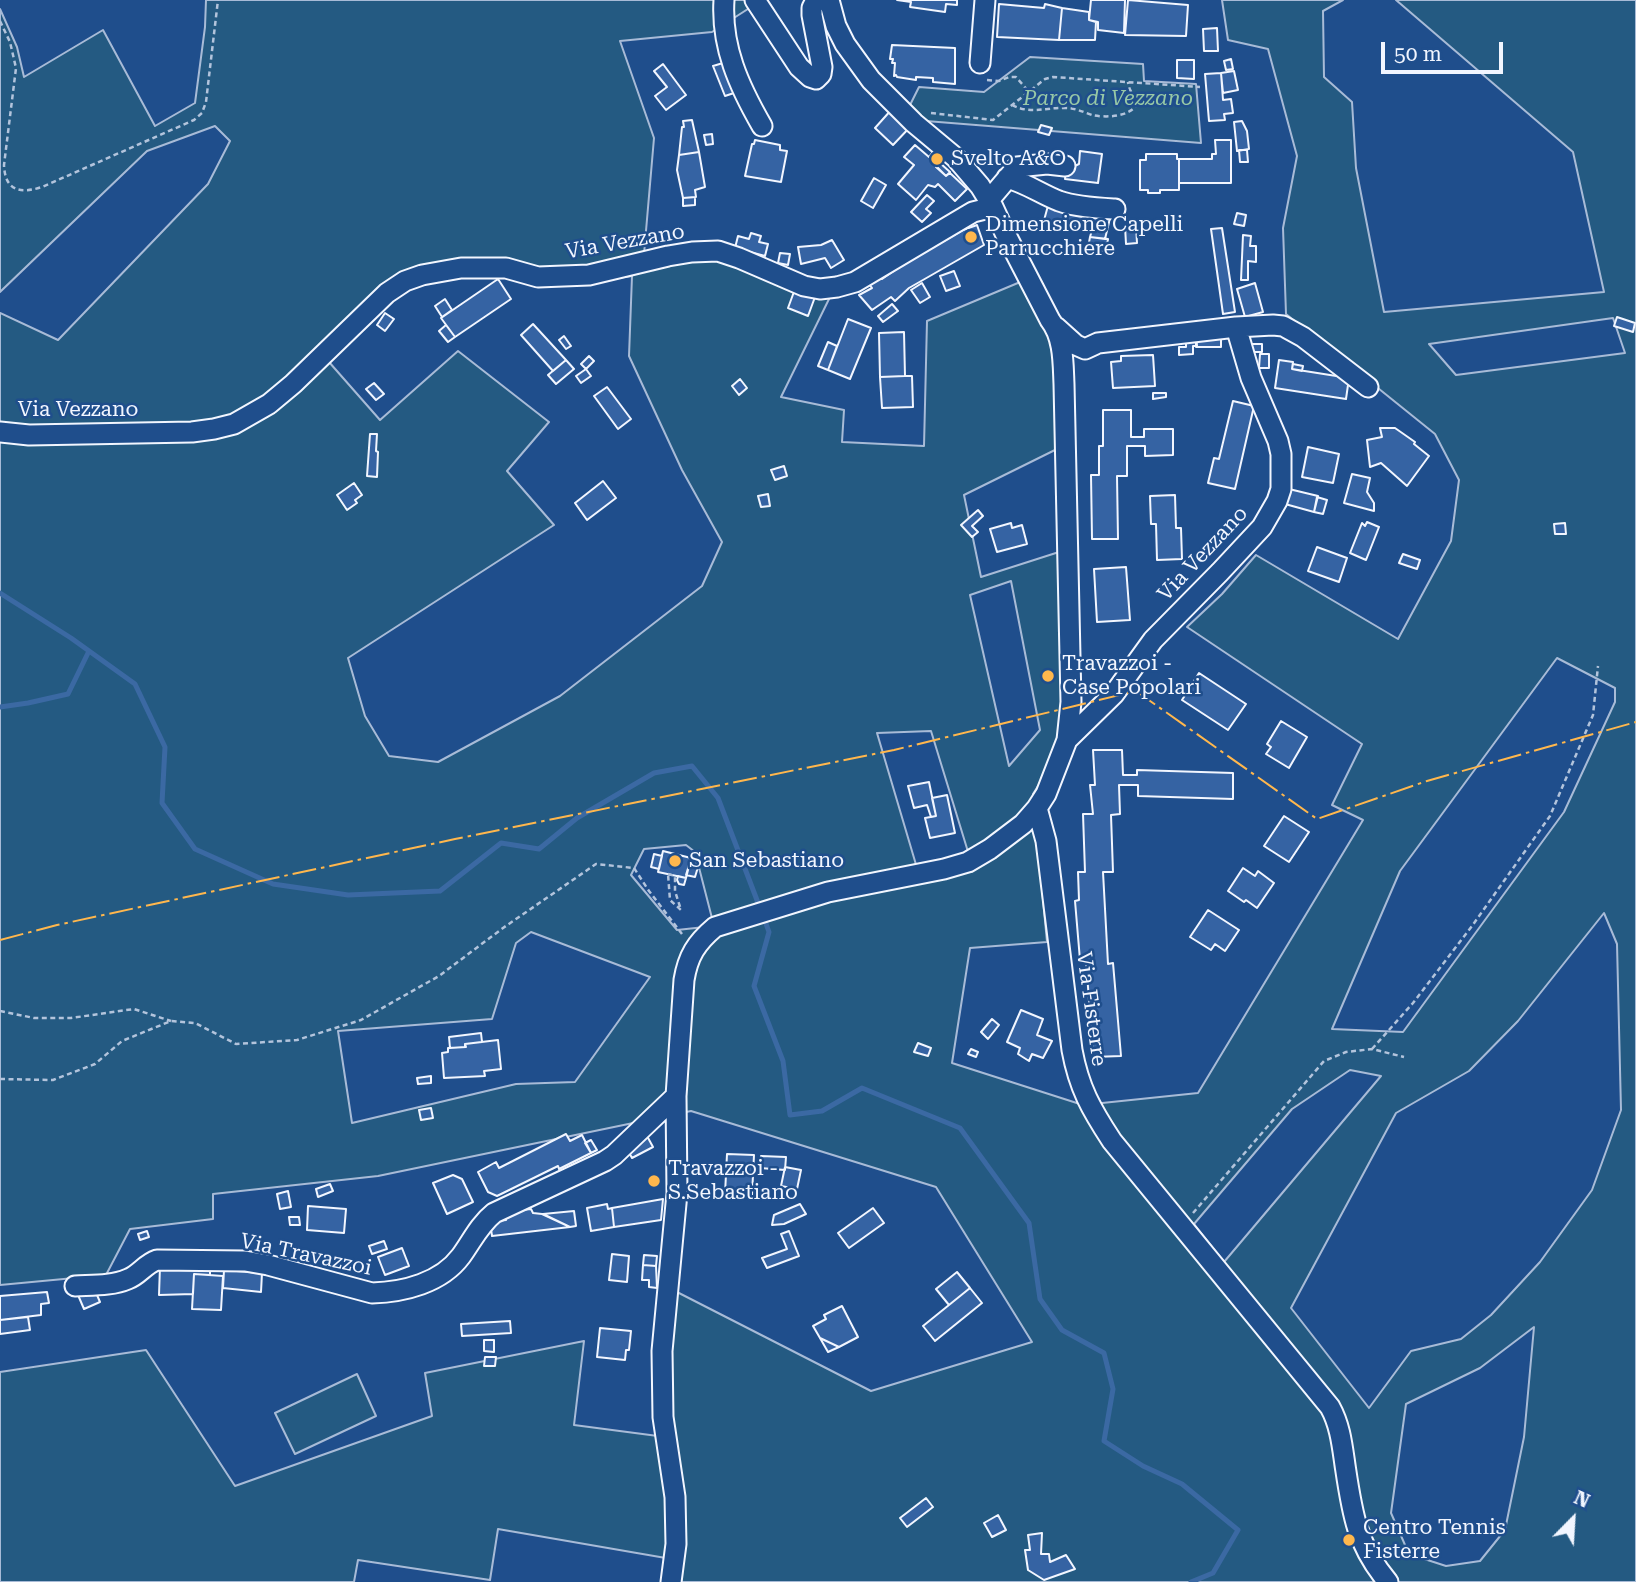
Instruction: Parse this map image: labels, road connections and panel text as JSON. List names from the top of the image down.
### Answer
{
  "streets": {
    "street": ["Via Vezzano", "Via Fisterre", "Via Travazzoi"]
  },
  "crossings": [
    ["Via Vezzano", "Via Fisterre"]
  ],
  "parks": ["Parco di Vezzano"],
  "places": [
    "Svelto A&O",
    "Dimensione Capelli Parrucchiere",
    "Travazzoi - Case Popolari",
    "San Sebastiano",
    "Travazzoi - S.Sebastiano",
    "Centro Tennis Fisterre"
  ],
  "scale_bar": "50 m",
  "north": "top right"
}
